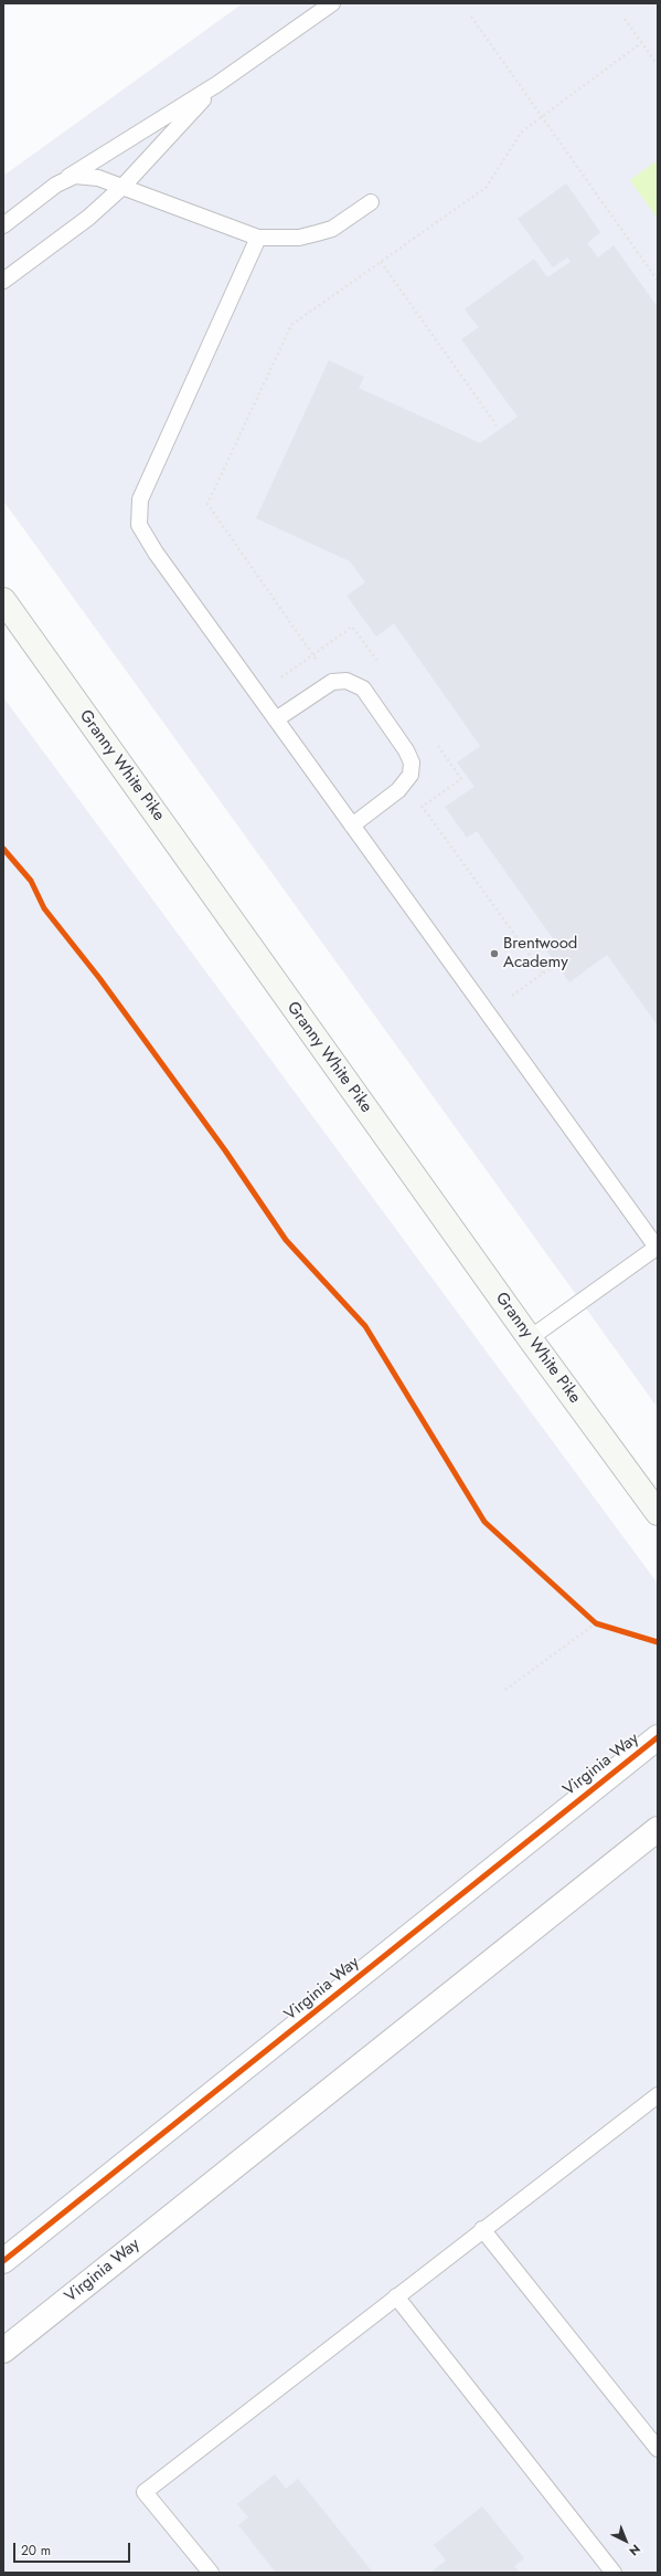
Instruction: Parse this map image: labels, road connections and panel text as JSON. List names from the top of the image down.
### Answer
{
  "streets": {
    "main road": ["Granny White Pike"],
    "street": ["Virginia Way"]
  },
  "places": ["Brentwood Academy"],
  "scale_bar": "20 m",
  "north": "bottom right"
}
